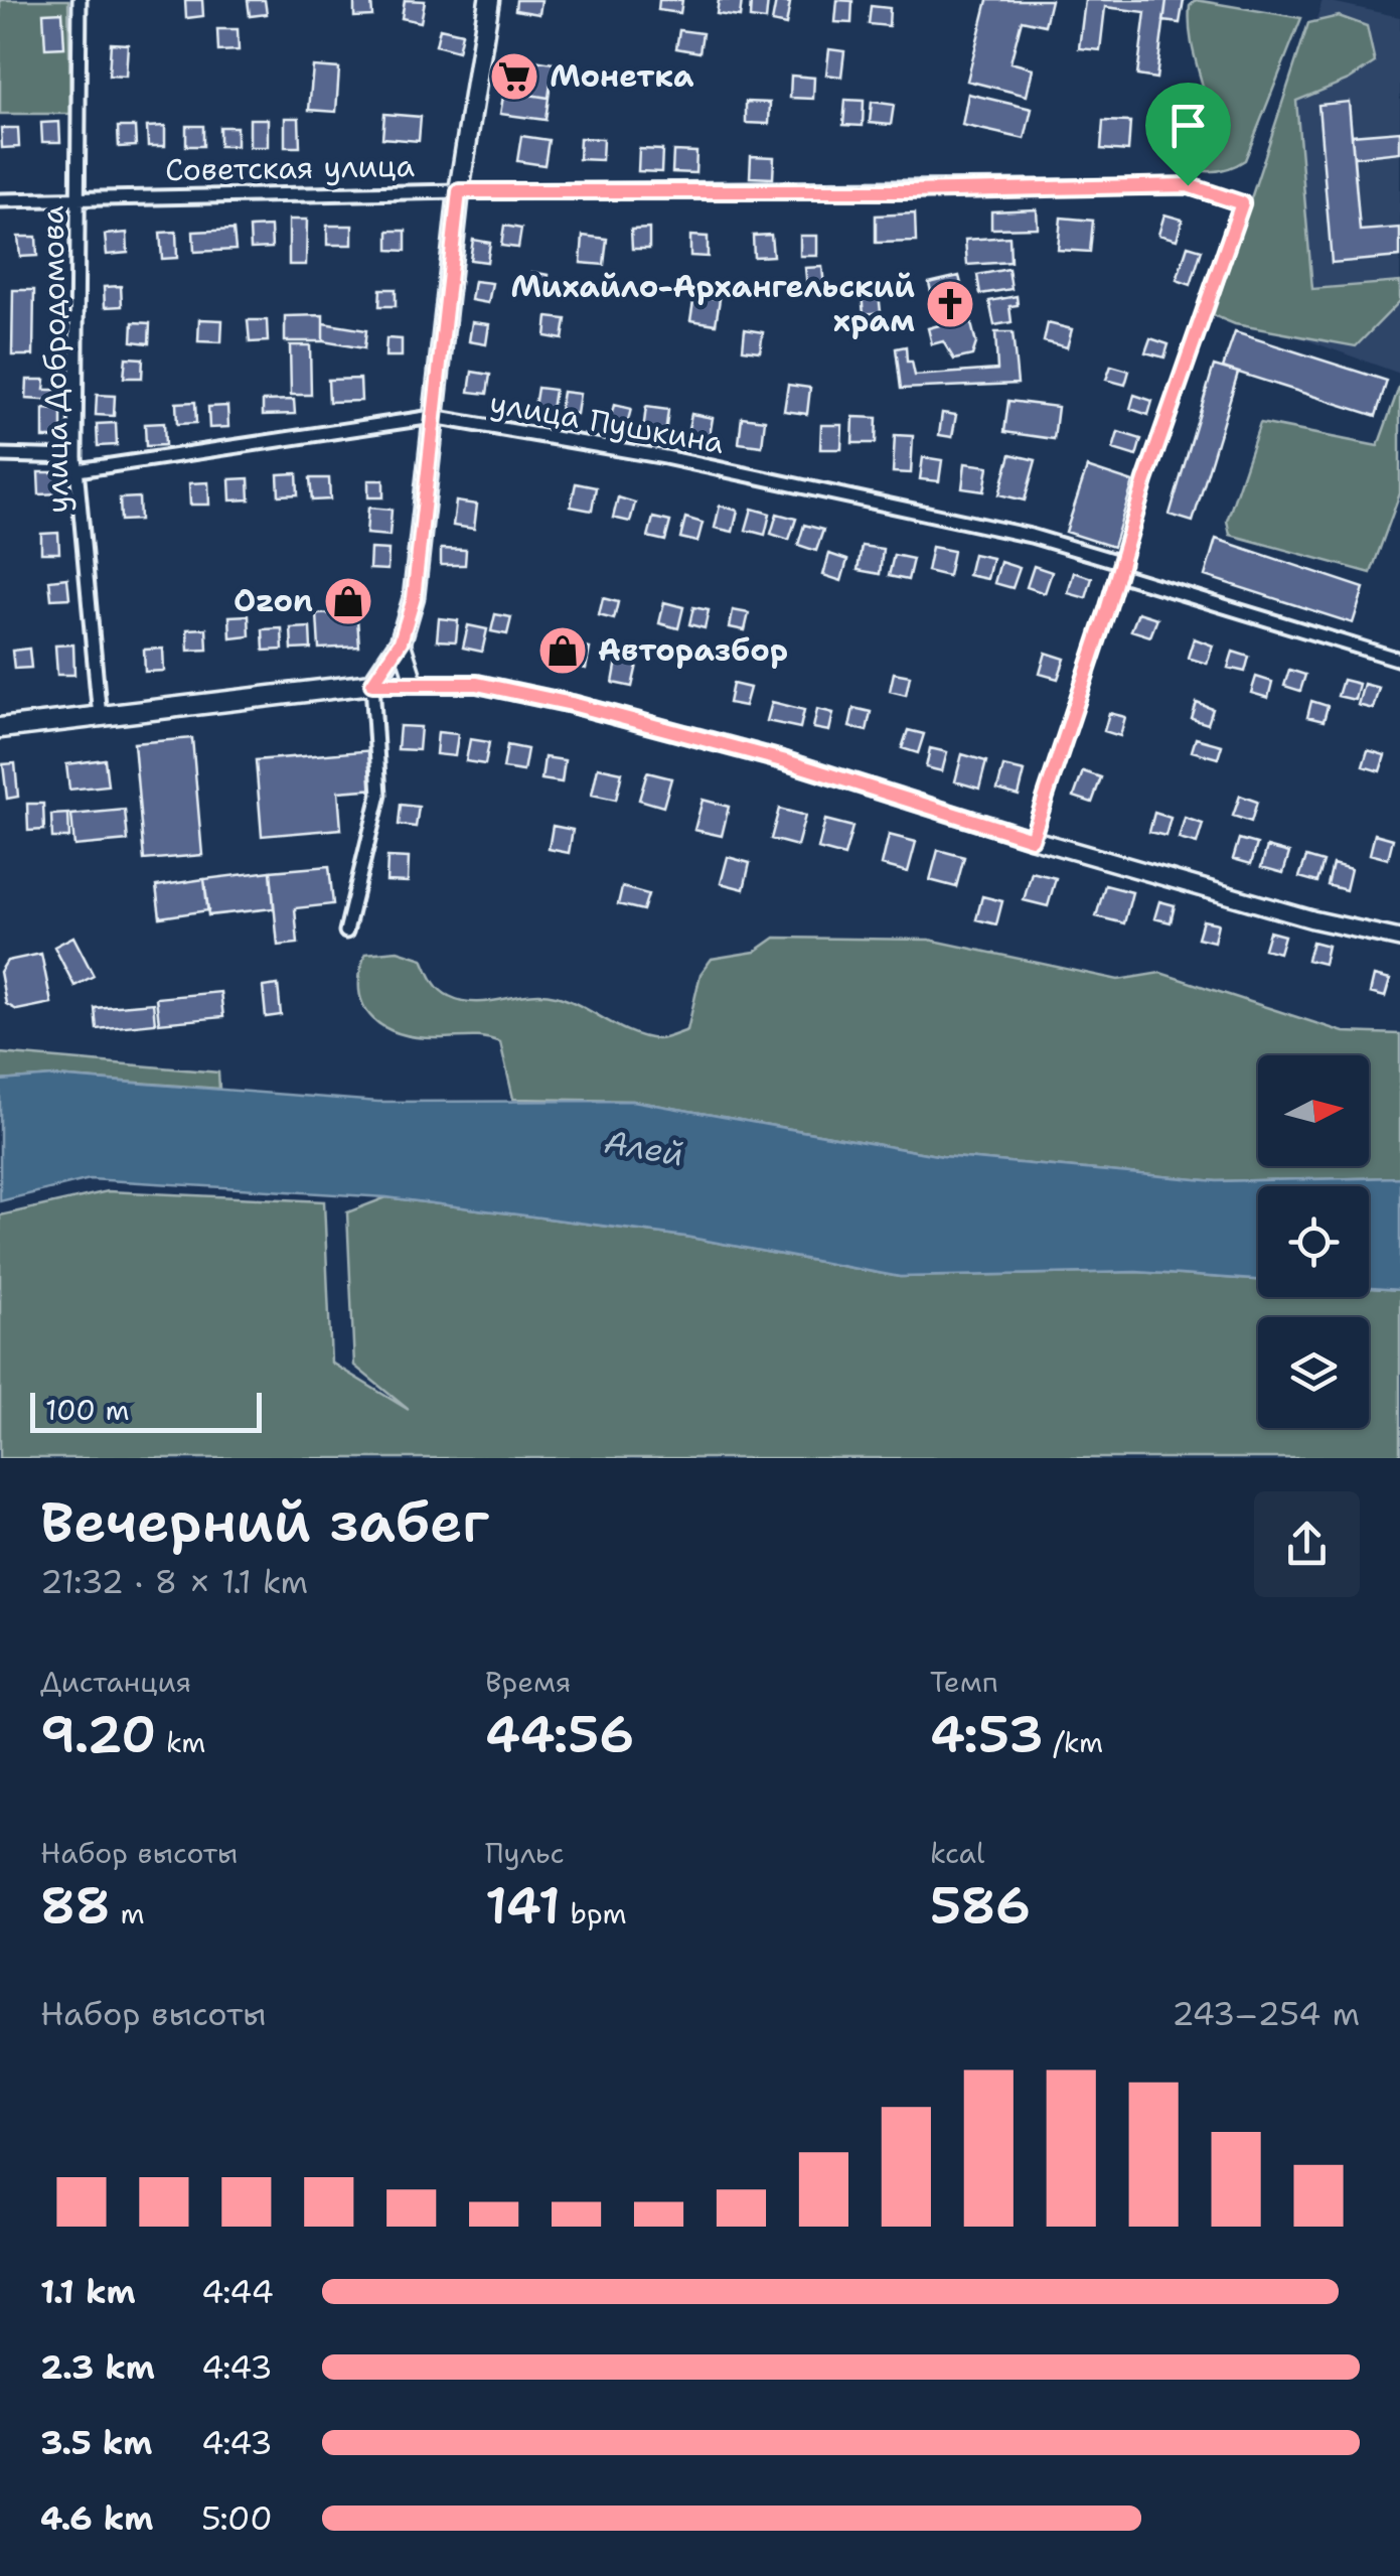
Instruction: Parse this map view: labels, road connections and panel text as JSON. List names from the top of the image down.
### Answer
{
  "streets": {
    "street": ["Советская улица", "улица Добродомова", "улица Пушкина"]
  },
  "crossings": [
    ["Советская улица", "улица Добродомова"],
    ["Советская улица", "улица Пушкина"],
    ["улица Добродомова", "улица Пушкина"]
  ],
  "water": ["Алей"],
  "places": {
    "supermarket": ["Монетка"],
    "church": ["Михайло-Архангельский храм"],
    "shop": ["Ozon", "Авторазбор"]
  },
  "scale_bar": "100 m",
  "north": "right",
  "page": {
    "scale": "100 m",
    "heading": ["Вечерний забег", "21:32 · 8 × 1.1 km"],
    "stats": [
      ["Дистанция", "9.20 km"],
      ["Время", "44:56"],
      ["Темп", "4:53 /km"],
      ["Набор высоты", "88 m"],
      ["Пульс", "141 bpm"],
      ["kcal", "586"]
    ],
    "chart": ["Набор высоты", "243–254 m"],
    "list": [
      {
        "name": "1.1 km",
        "note": "4:44"
      },
      {
        "name": "2.3 km",
        "note": "4:43"
      },
      {
        "name": "3.5 km",
        "note": "4:43"
      },
      {
        "name": "4.6 km",
        "note": "5:00"
      }
    ]
  }
}
